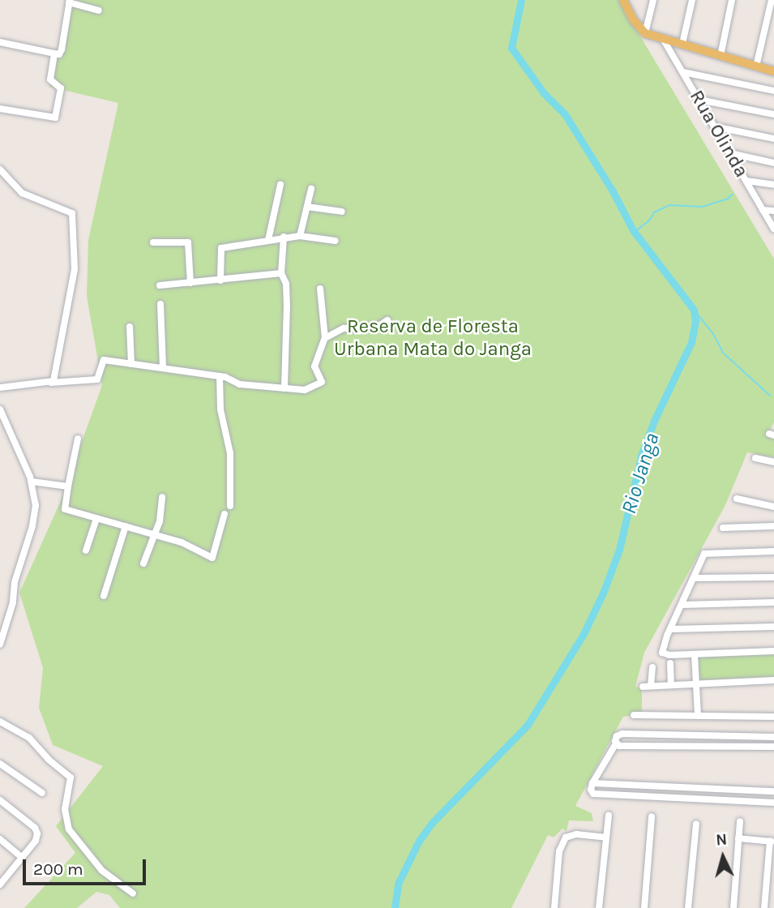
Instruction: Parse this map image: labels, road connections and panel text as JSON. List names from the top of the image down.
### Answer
{
  "streets": {
    "street": ["Rua Olinda"]
  },
  "water": ["Rio Janga"],
  "parks": ["Reserva de Floresta Urbana Mata do Janga"],
  "scale_bar": "200 m",
  "north": "top"
}
